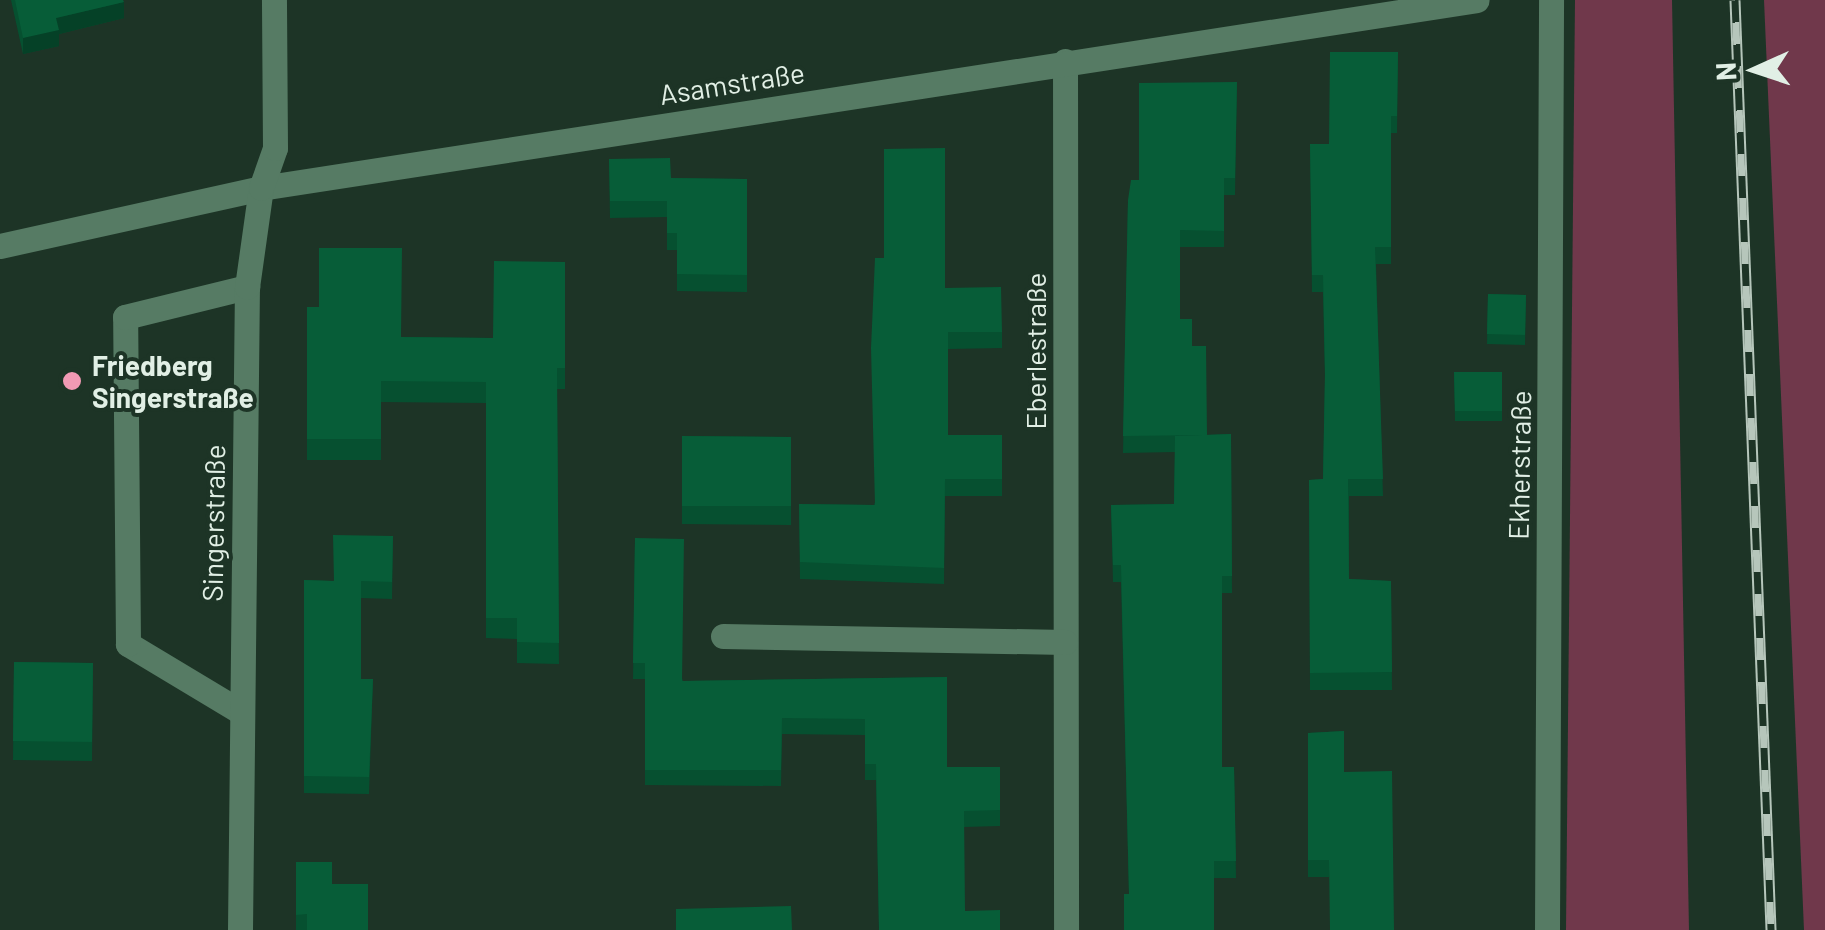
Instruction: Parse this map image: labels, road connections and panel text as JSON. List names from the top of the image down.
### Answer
{
  "streets": {
    "street": [
      "Asamstraße",
      "Eberlestraße",
      "Ekherstraße",
      "Singerstraße"
    ]
  },
  "crossings": [
    ["Asamstraße", "Eberlestraße"],
    ["Asamstraße", "Singerstraße"]
  ],
  "places": ["Friedberg Singerstraße"],
  "north": "left"
}
